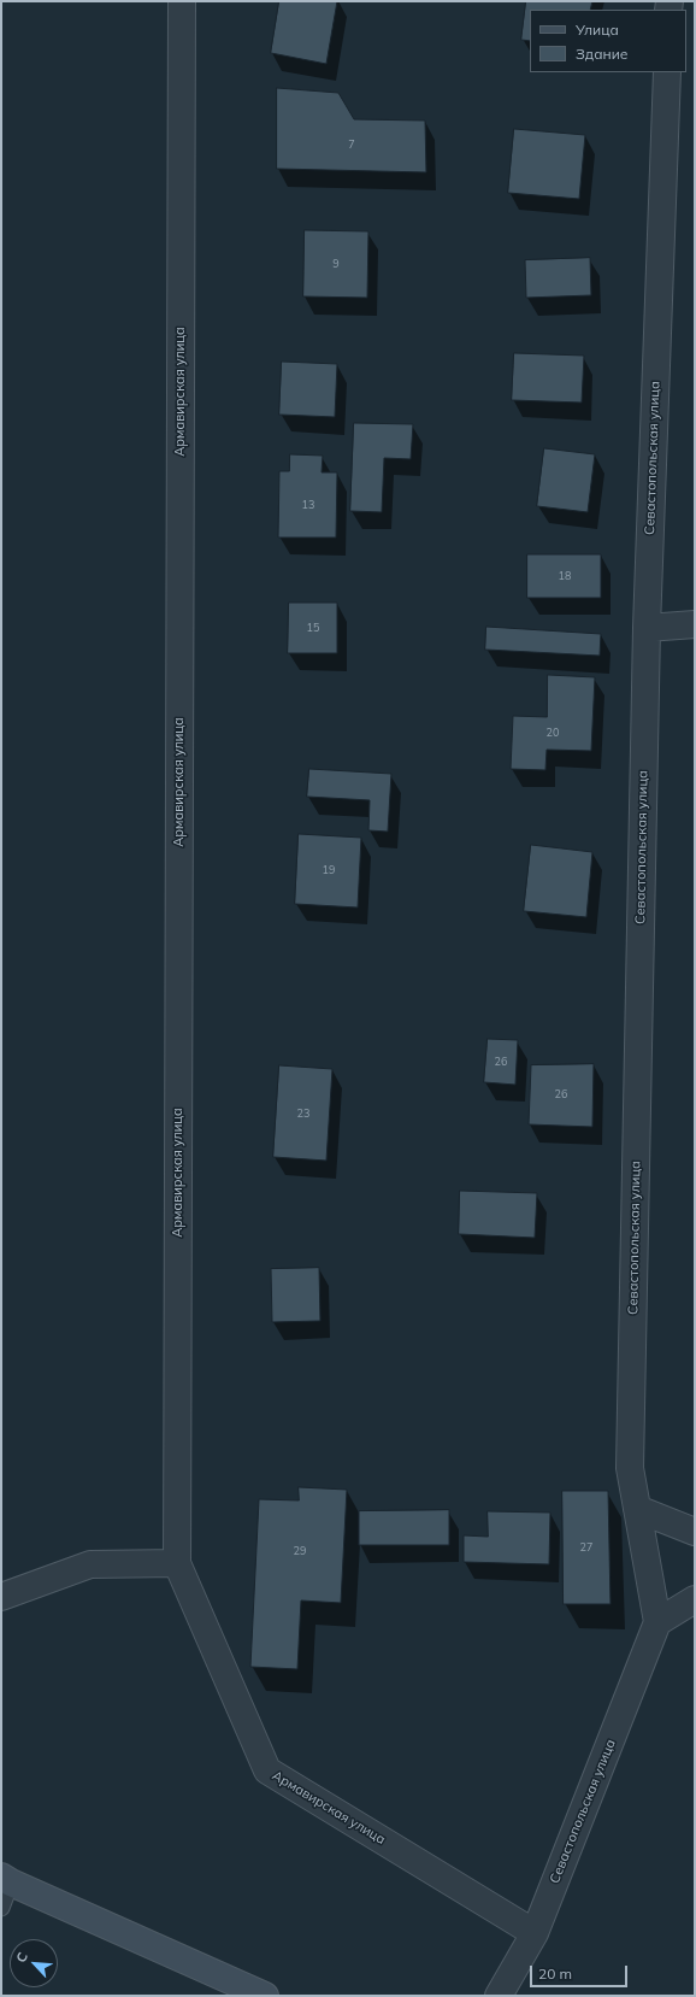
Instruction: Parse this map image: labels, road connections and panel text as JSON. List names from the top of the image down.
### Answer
{
  "streets": {
    "street": ["Армавирская улица", "Севастопольская улица"]
  },
  "crossings": [
    ["Армавирская улица", "Севастопольская улица"]
  ],
  "house_numbers": [
    "7",
    "9",
    "13",
    "18",
    "15",
    "20",
    "19",
    "26",
    "26",
    "23",
    "27",
    "29"
  ],
  "legend": ["Улица", "Здание"],
  "scale_bar": "20 m",
  "north": "top left"
}
